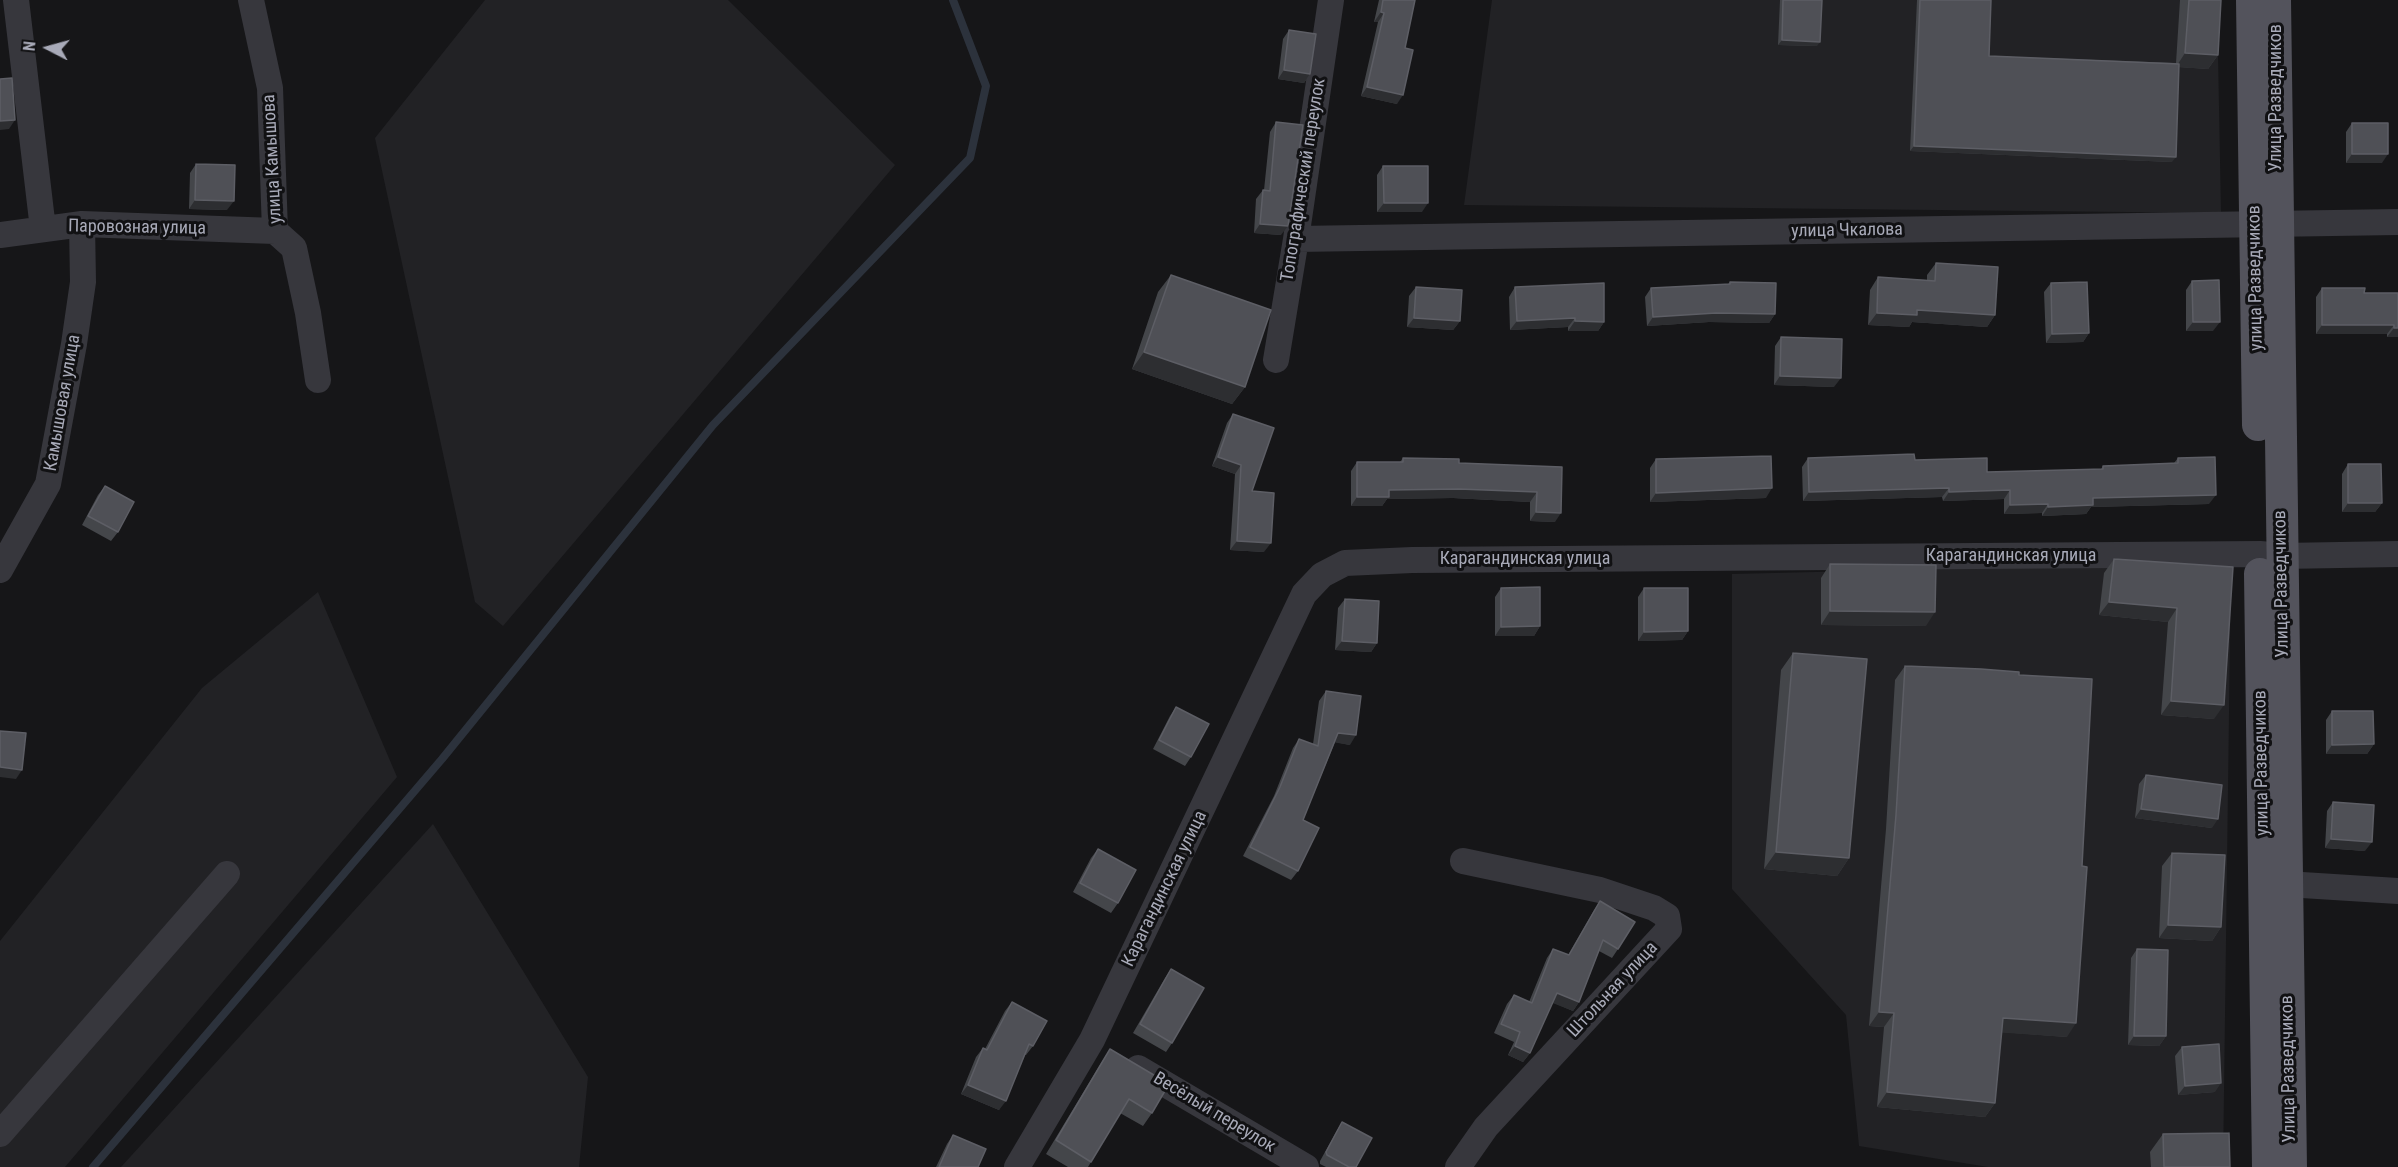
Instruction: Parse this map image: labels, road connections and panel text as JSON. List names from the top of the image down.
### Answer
{
  "streets": {
    "main road": ["Улица Разведчиков", "улица Разведчиков"],
    "street": [
      "улица Камышова",
      "Топографический переулок",
      "Паровозная улица",
      "улица Чкалова",
      "Камышовая улица",
      "Карагандинская улица",
      "Штольная улица",
      "Весёлый переулок"
    ]
  },
  "crossings": [
    ["Улица Разведчиков", "улица Чкалова"],
    ["Улица Разведчиков", "улица Разведчиков"],
    ["улица Камышова", "Паровозная улица"],
    ["Топографический переулок", "улица Чкалова"],
    ["Паровозная улица", "Камышовая улица"],
    ["улица Чкалова", "улица Разведчиков"],
    ["улица Разведчиков", "Карагандинская улица"],
    ["Карагандинская улица", "Весёлый переулок"]
  ],
  "north": "left"
}
